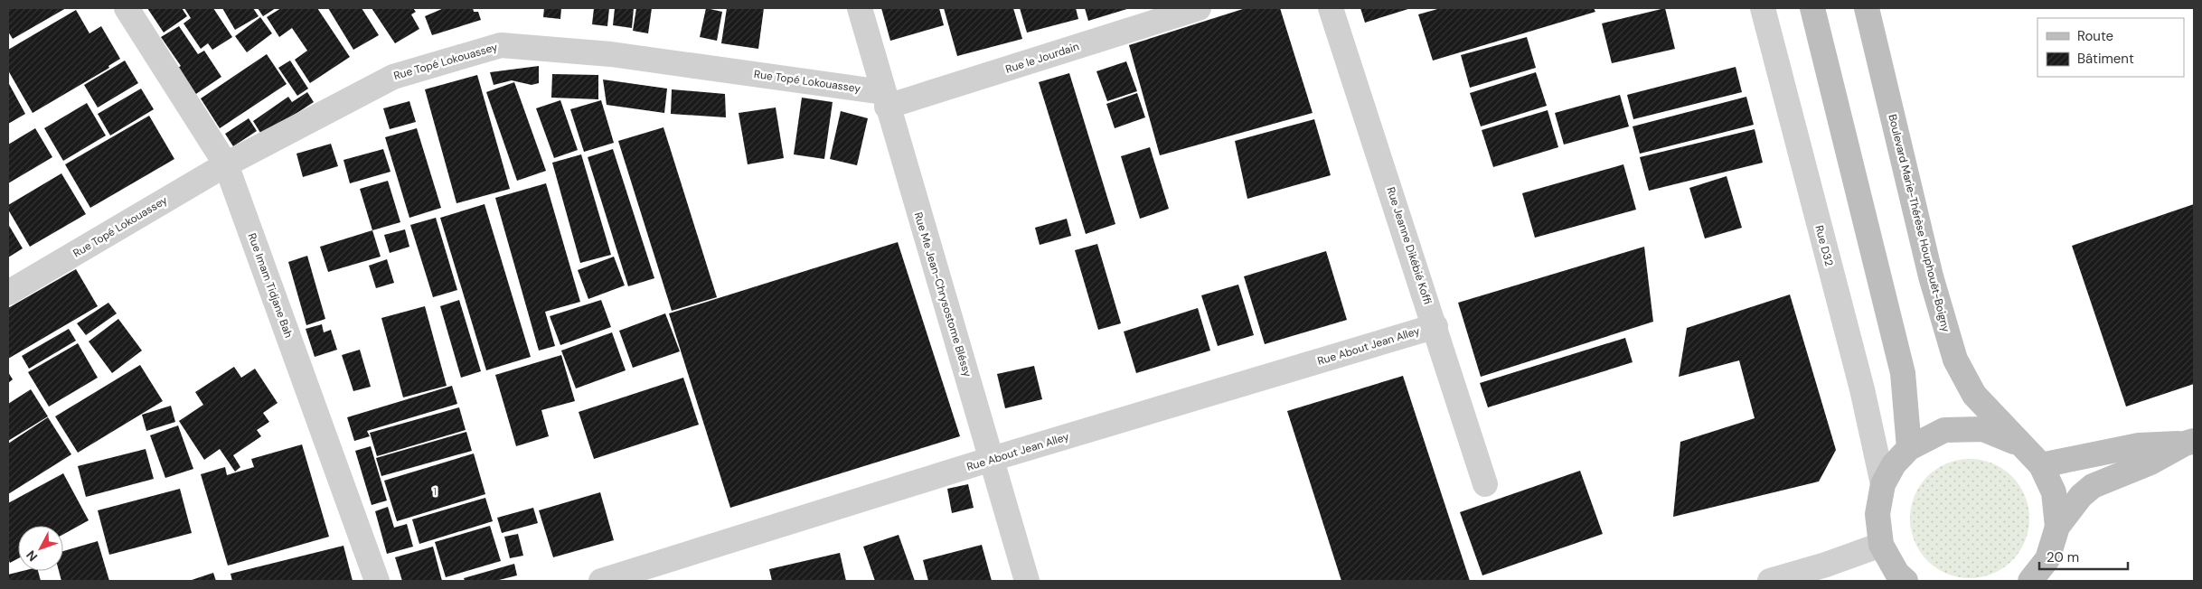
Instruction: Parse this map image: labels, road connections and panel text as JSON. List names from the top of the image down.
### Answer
{
  "streets": {
    "main road": ["Boulevard Marie-Thérèse Houphouët-Boigny"],
    "street": [
      "Rue le Jourdain",
      "Rue Topé Lokouassey",
      "Rue Jeanne Dikébié Koffi",
      "Rue D32",
      "Rue Imam Tidjane Bah",
      "Rue Me Jean-Chrysostome Bléssy",
      "Rue About Jean Alley"
    ]
  },
  "crossings": [
    ["Rue le Jourdain", "Rue Topé Lokouassey"],
    ["Rue le Jourdain", "Rue Me Jean-Chrysostome Bléssy"],
    ["Rue Topé Lokouassey", "Rue Imam Tidjane Bah"],
    ["Rue Topé Lokouassey", "Rue Me Jean-Chrysostome Bléssy"],
    ["Rue Jeanne Dikébié Koffi", "Rue About Jean Alley"],
    ["Rue Me Jean-Chrysostome Bléssy", "Rue About Jean Alley"]
  ],
  "parks": ["1"],
  "legend": ["Route", "Bâtiment"],
  "scale_bar": "20 m",
  "north": "bottom left"
}
